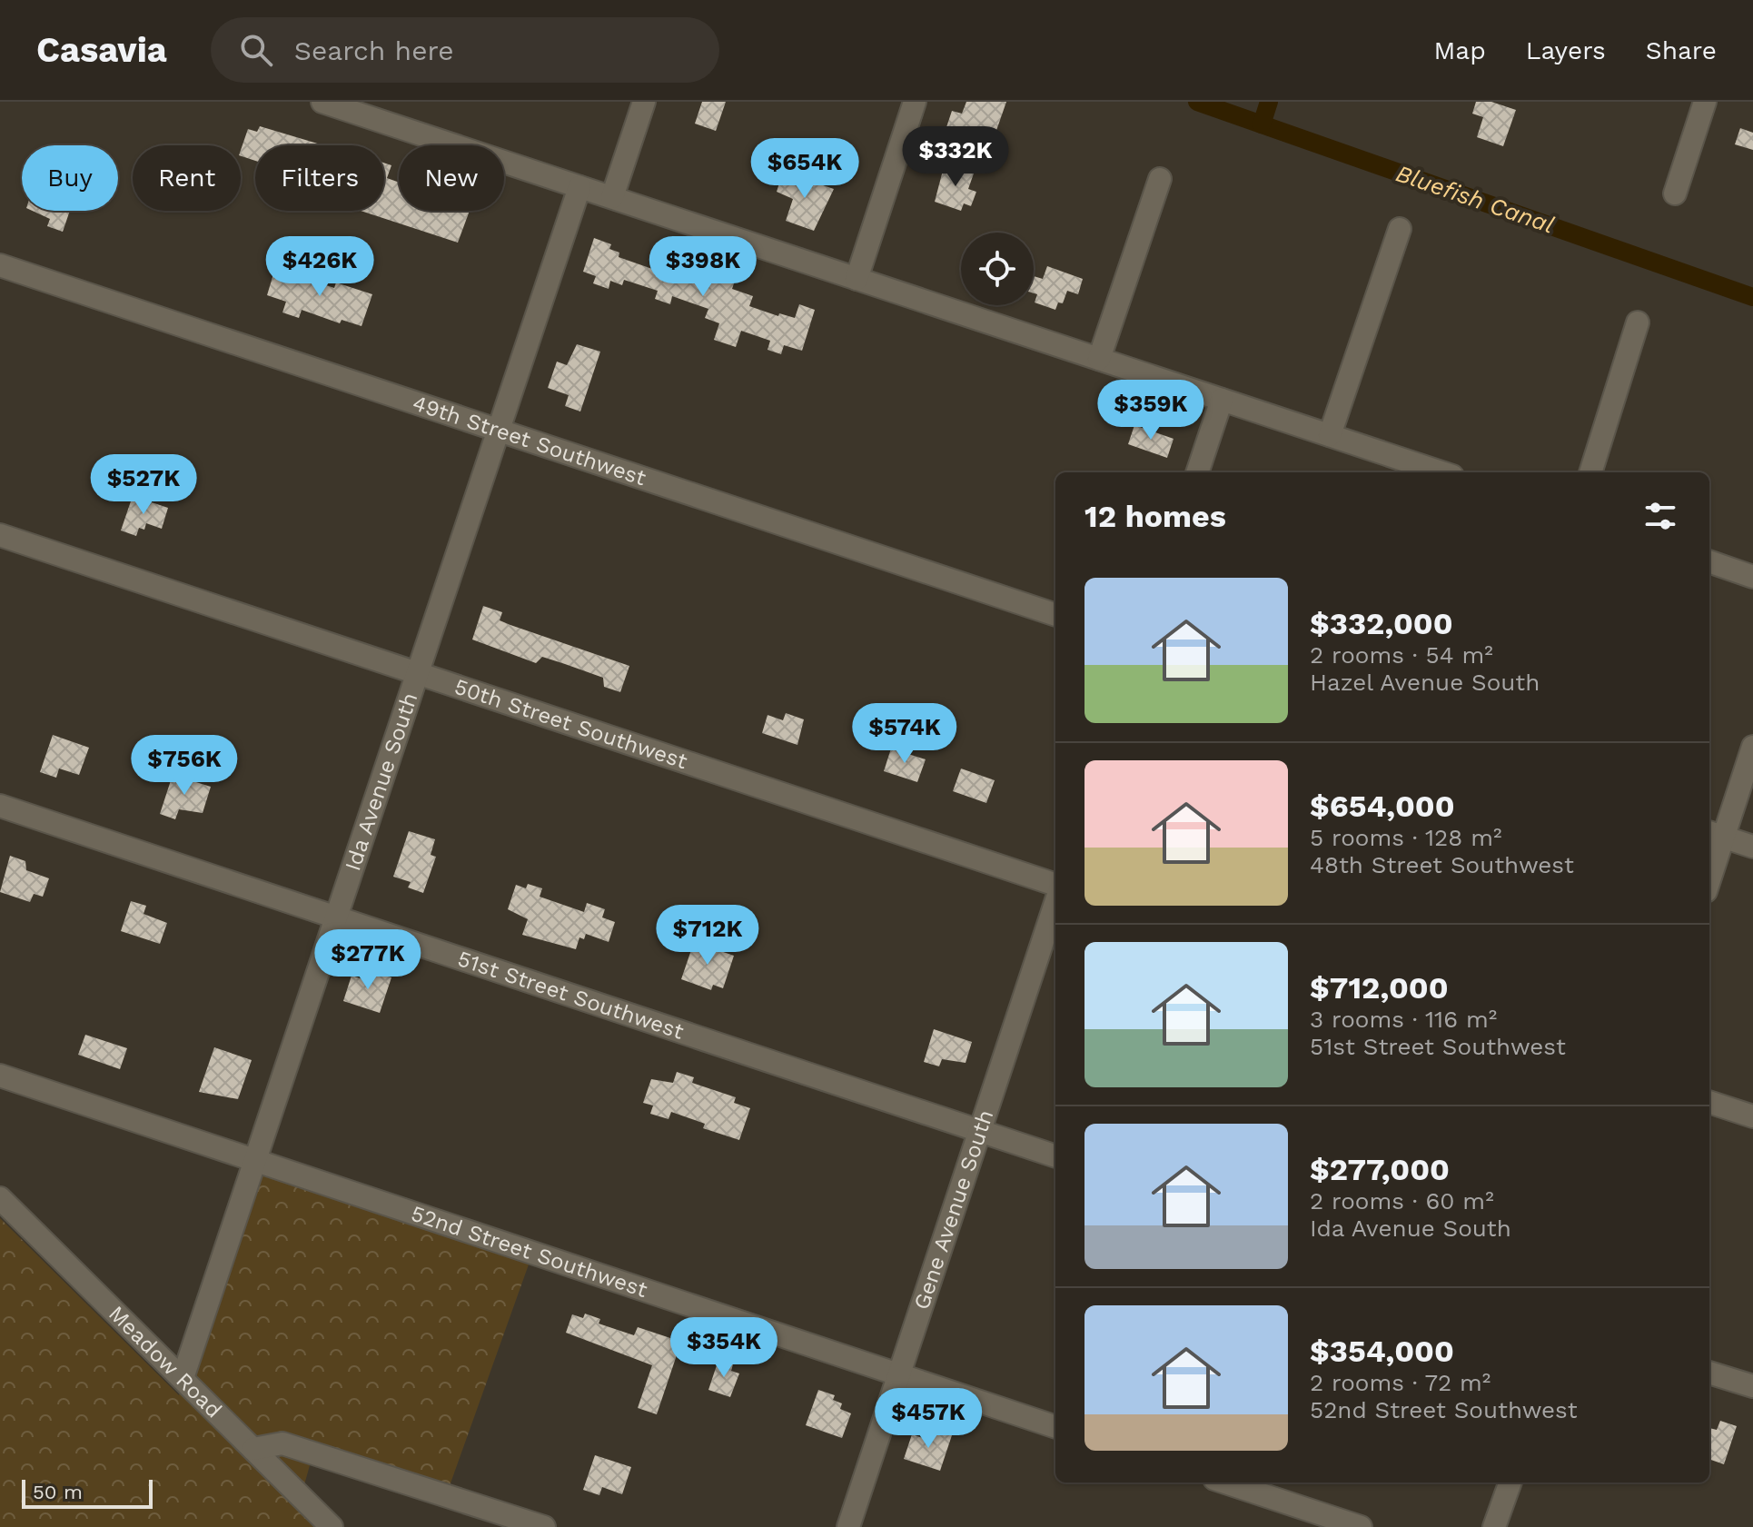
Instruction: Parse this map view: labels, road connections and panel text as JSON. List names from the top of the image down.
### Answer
{
  "streets": {
    "street": [
      "49th Street Southwest",
      "50th Street Southwest",
      "Ida Avenue South",
      "51st Street Southwest",
      "Gene Avenue South",
      "52nd Street Southwest",
      "Meadow Road"
    ]
  },
  "crossings": [
    ["49th Street Southwest", "Ida Avenue South"],
    ["50th Street Southwest", "Ida Avenue South"],
    ["Ida Avenue South", "51st Street Southwest"],
    ["Ida Avenue South", "52nd Street Southwest"],
    ["Ida Avenue South", "Meadow Road"],
    ["51st Street Southwest", "Gene Avenue South"],
    ["Gene Avenue South", "52nd Street Southwest"]
  ],
  "water": ["Bluefish Canal"],
  "scale_bar": "50 m",
  "page": {
    "header": "Casavia",
    "search": "Search here",
    "nav": ["Map", "Layers", "Share"],
    "price": [
      "$332K",
      "$654K",
      "$426K",
      "$398K",
      "$359K",
      "$527K",
      "$574K",
      "$756K",
      "$712K",
      "$277K",
      "$354K",
      "$457K"
    ],
    "chip": [
      "Buy",
      "Rent",
      "Filters",
      "New"
    ],
    "heading": "12 homes",
    "list": [
      {
        "name": "$332,000",
        "note": "2 rooms · 54 m² · Hazel Avenue South"
      },
      {
        "name": "$654,000",
        "note": "5 rooms · 128 m² · 48th Street Southwest"
      },
      {
        "name": "$712,000",
        "note": "3 rooms · 116 m² · 51st Street Southwest"
      },
      {
        "name": "$277,000",
        "note": "2 rooms · 60 m² · Ida Avenue South"
      },
      {
        "name": "$354,000",
        "note": "2 rooms · 72 m² · 52nd Street Southwest"
      }
    ],
    "scale": "50 m"
  }
}
